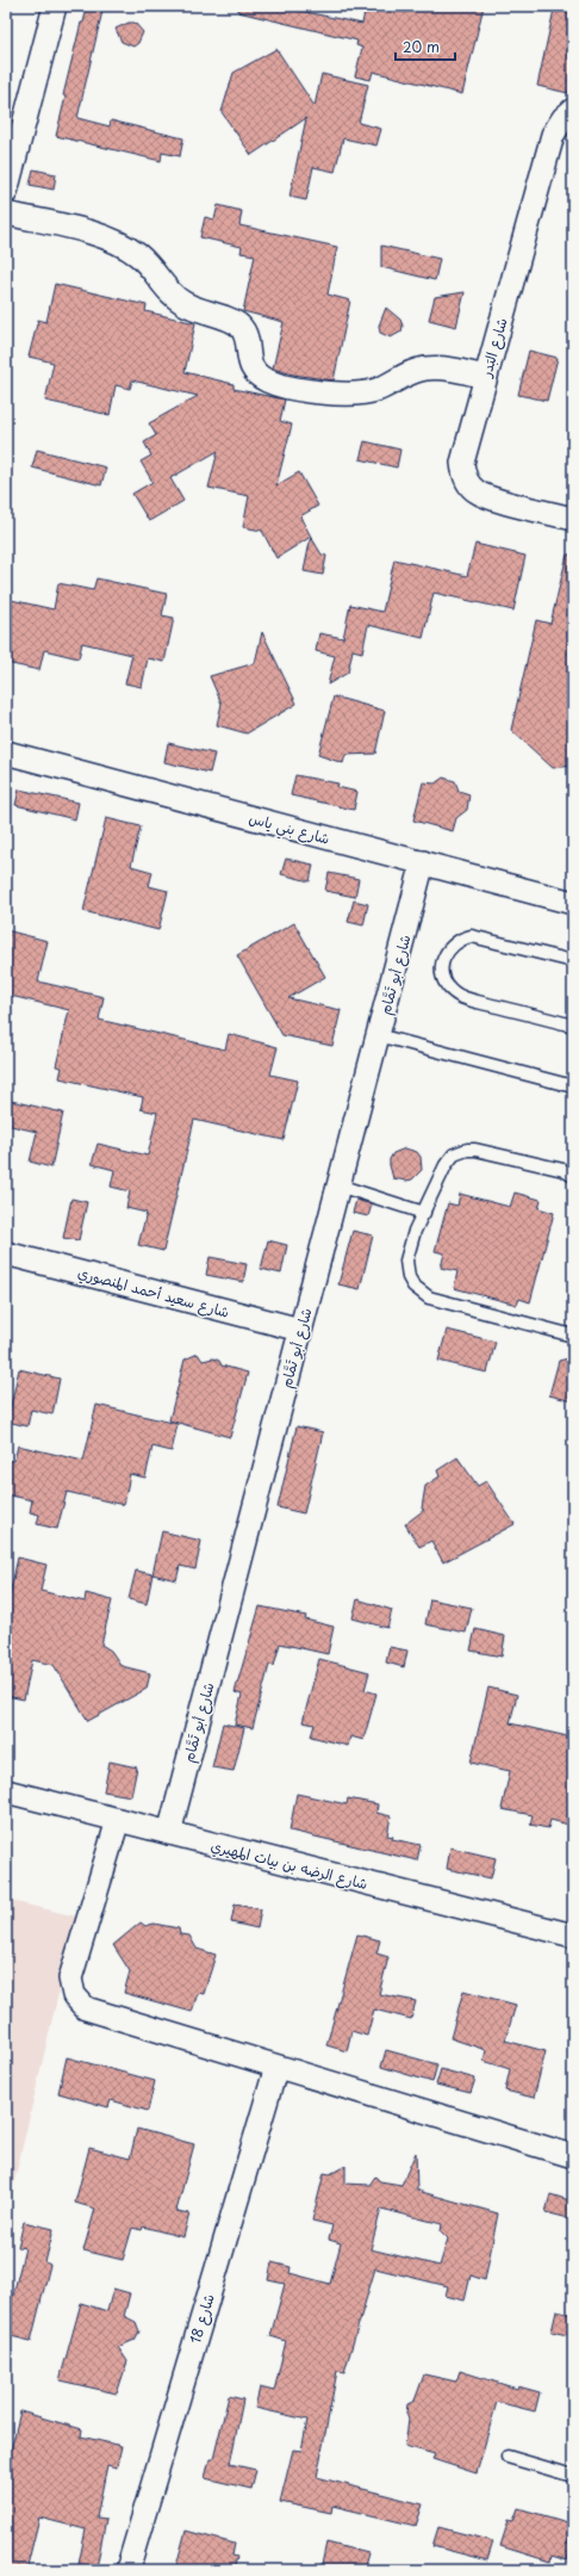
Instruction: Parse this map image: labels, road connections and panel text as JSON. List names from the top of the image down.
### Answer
{
  "streets": {
    "street": [
      "شارع البَدر",
      "شارع بني ياس",
      "شارع أبو تَمَّام",
      "شارع سعيد أحمد المنصوري",
      "شارع الرضه بن بيات المهيري",
      "شارع 18"
    ]
  },
  "crossings": [
    ["شارع بني ياس", "شارع أبو تَمَّام"],
    ["شارع أبو تَمَّام", "شارع سعيد أحمد المنصوري"],
    ["شارع أبو تَمَّام", "شارع الرضه بن بيات المهيري"]
  ],
  "scale_bar": "20 m"
}
